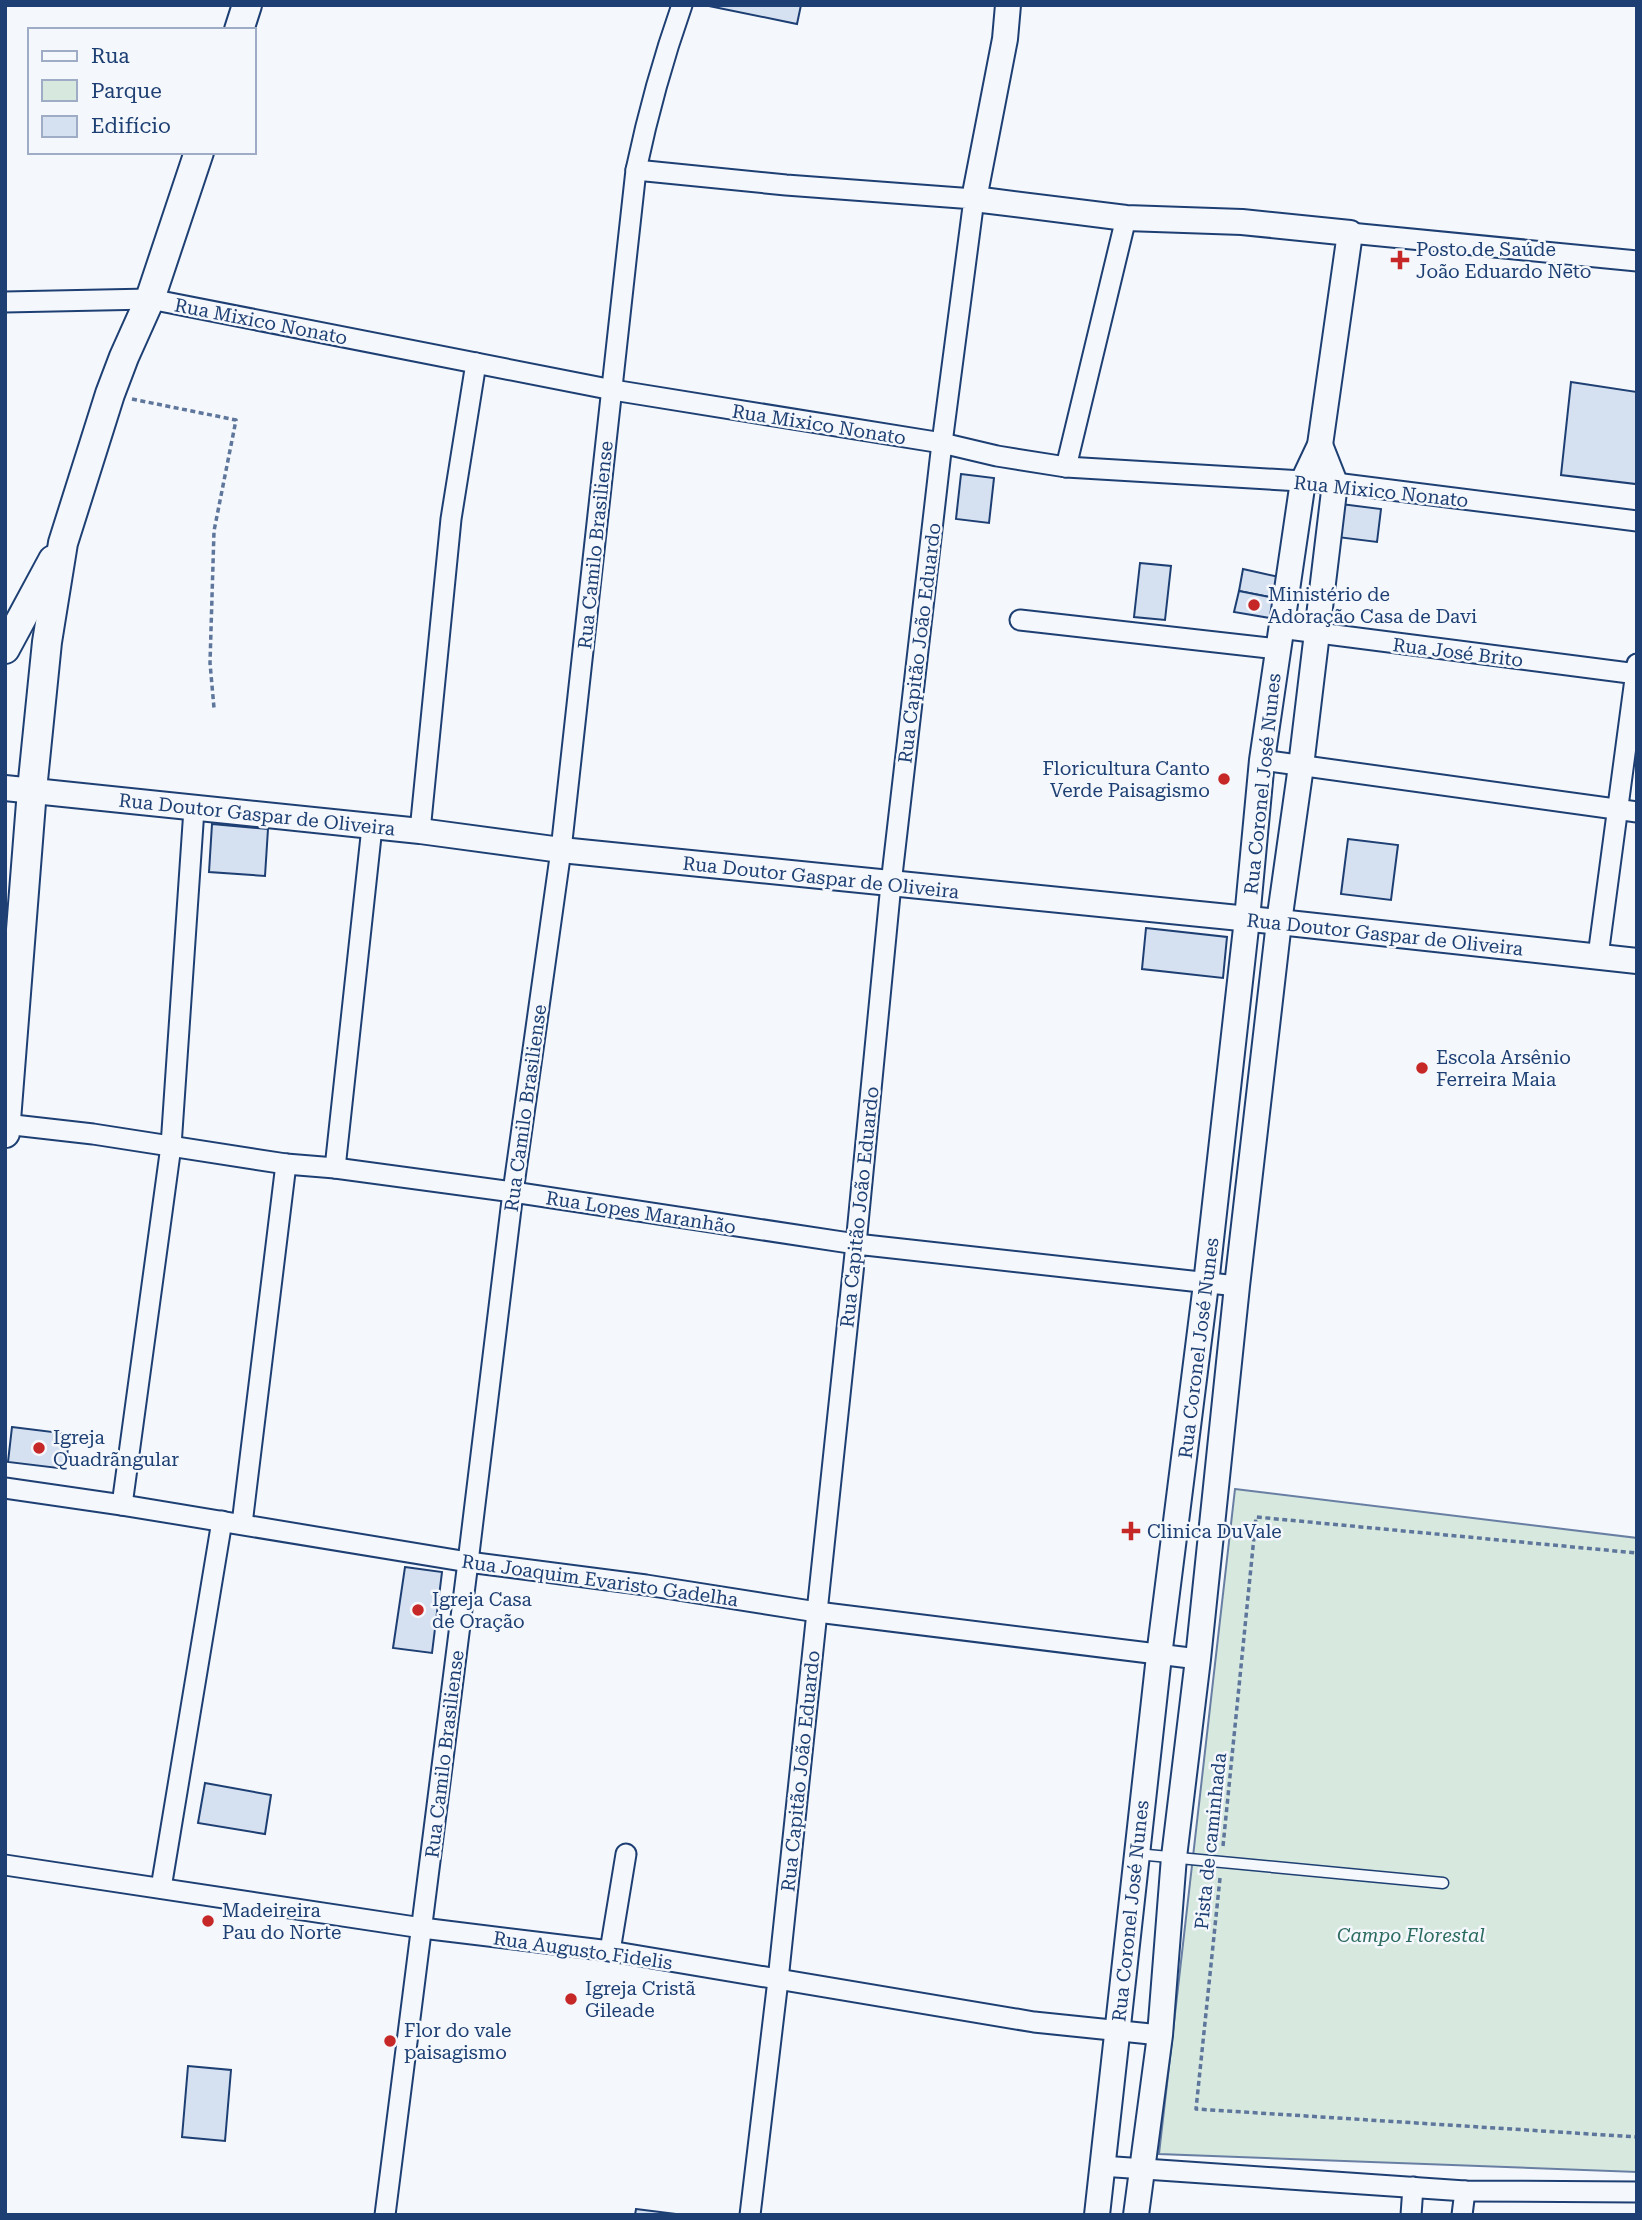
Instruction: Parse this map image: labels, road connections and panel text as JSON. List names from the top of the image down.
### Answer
{
  "streets": {
    "street": [
      "Rua Mixico Nonato",
      "Rua Camilo Brasiliense",
      "Rua Capitão João Eduardo",
      "Rua José Brito",
      "Rua Coronel José Nunes",
      "Rua Doutor Gaspar de Oliveira",
      "Rua Lopes Maranhão",
      "Rua Joaquim Evaristo Gadelha",
      "Rua Augusto Fidelis"
    ],
    "path": ["Pista de caminhada"]
  },
  "crossings": [
    ["Rua Mixico Nonato", "Rua Camilo Brasiliense"],
    ["Rua Mixico Nonato", "Rua Capitão João Eduardo"],
    ["Rua Mixico Nonato", "Rua Coronel José Nunes"],
    ["Rua Camilo Brasiliense", "Rua Doutor Gaspar de Oliveira"],
    ["Rua Camilo Brasiliense", "Rua Lopes Maranhão"],
    ["Rua Camilo Brasiliense", "Rua Joaquim Evaristo Gadelha"],
    ["Rua Camilo Brasiliense", "Rua Augusto Fidelis"],
    ["Rua Capitão João Eduardo", "Rua Doutor Gaspar de Oliveira"],
    ["Rua Capitão João Eduardo", "Rua Lopes Maranhão"],
    ["Rua Capitão João Eduardo", "Rua Joaquim Evaristo Gadelha"],
    ["Rua Capitão João Eduardo", "Rua Augusto Fidelis"],
    ["Rua José Brito", "Rua Coronel José Nunes"],
    ["Rua Coronel José Nunes", "Rua Doutor Gaspar de Oliveira"],
    ["Rua Coronel José Nunes", "Rua Lopes Maranhão"],
    ["Rua Coronel José Nunes", "Rua Joaquim Evaristo Gadelha"],
    ["Rua Coronel José Nunes", "Rua Augusto Fidelis"]
  ],
  "parks": ["Campo Florestal"],
  "places": {
    "health": ["Posto de Saúde João Eduardo Neto", "Clinica DuVale"],
    "other": [
      "Ministério de Adoração Casa de Davi",
      "Floricultura Canto Verde Paisagismo",
      "Escola Arsênio Ferreira Maia",
      "Igreja Quadrãngular",
      "Igreja Casa de Oração",
      "Madeireira Pau do Norte",
      "Igreja Cristã Gileade",
      "Flor do vale paisagismo"
    ]
  },
  "legend": ["Rua", "Parque", "Edifício"]
}
